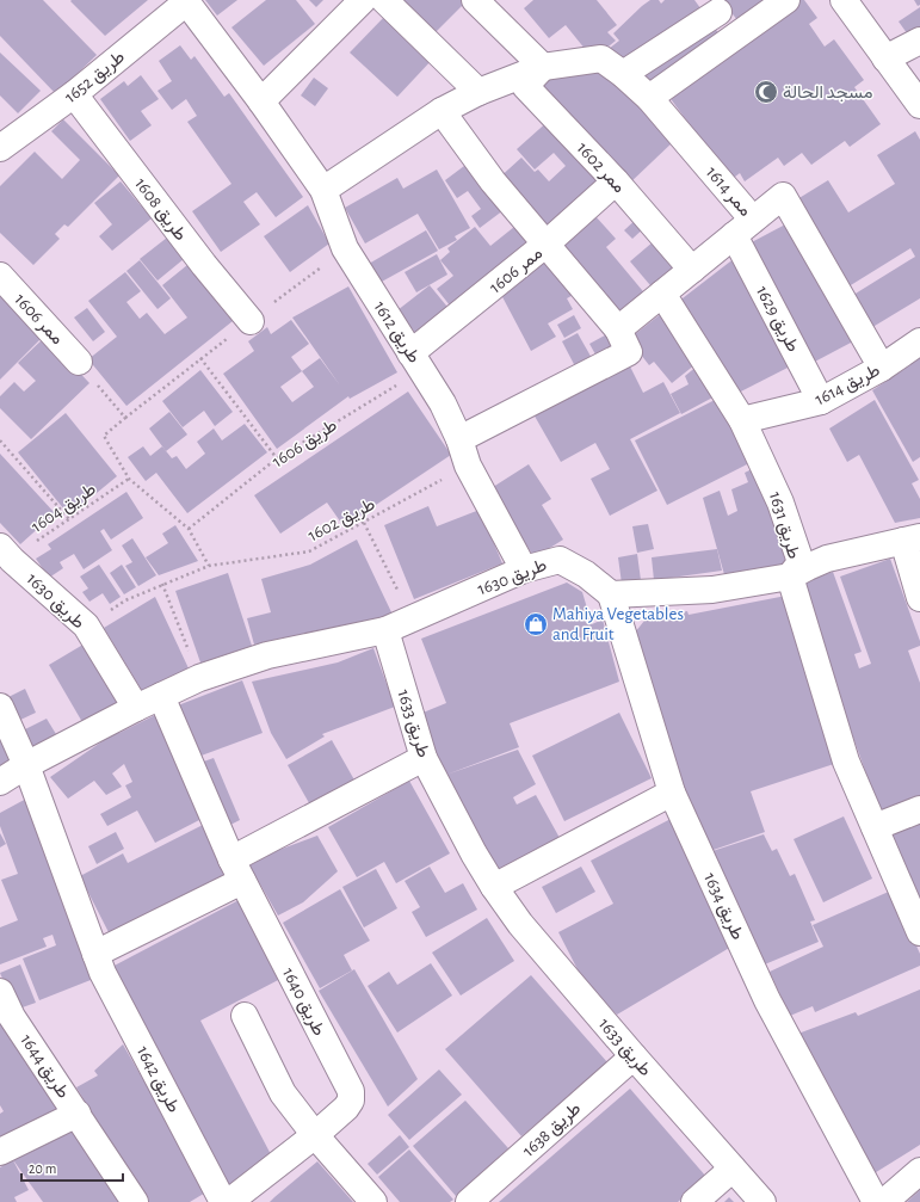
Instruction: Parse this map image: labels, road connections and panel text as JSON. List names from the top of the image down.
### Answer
{
  "streets": {
    "street": [
      "طريق 1652",
      "ممر 1602",
      "ممر 1614",
      "طريق 1608",
      "ممر 1606",
      "طريق 1629",
      "طريق 1612",
      "طريق 1614",
      "طريق 1631",
      "طريق 1630",
      "طريق 1633",
      "طريق 1634",
      "طريق 1640",
      "طريق 1644",
      "طريق 1642",
      "طريق 1638"
    ],
    "path": ["طريق 1606", "طريق 1604", "طريق 1602"]
  },
  "crossings": [
    ["طريق 1652", "طريق 1608"],
    ["طريق 1652", "طريق 1612"],
    ["ممر 1602", "ممر 1614"],
    ["ممر 1602", "ممر 1606"],
    ["ممر 1614", "طريق 1629"],
    ["ممر 1614", "طريق 1612"],
    ["ممر 1614", "طريق 1614"],
    ["ممر 1606", "طريق 1612"],
    ["ممر 1606", "طريق 1606"],
    ["طريق 1629", "طريق 1614"],
    ["طريق 1612", "طريق 1606"],
    ["طريق 1612", "طريق 1602"],
    ["طريق 1612", "طريق 1630"],
    ["طريق 1614", "طريق 1631"],
    ["طريق 1604", "طريق 1630"],
    ["طريق 1602", "طريق 1630"],
    ["طريق 1630", "طريق 1633"],
    ["طريق 1630", "طريق 1634"],
    ["طريق 1630", "طريق 1640"],
    ["طريق 1630", "طريق 1642"],
    ["طريق 1633", "طريق 1638"]
  ],
  "places": {
    "mosque": ["مسجد الحالة"],
    "shop": ["Mahiya Vegetables and Fruit"]
  },
  "scale_bar": "20 m"
}
